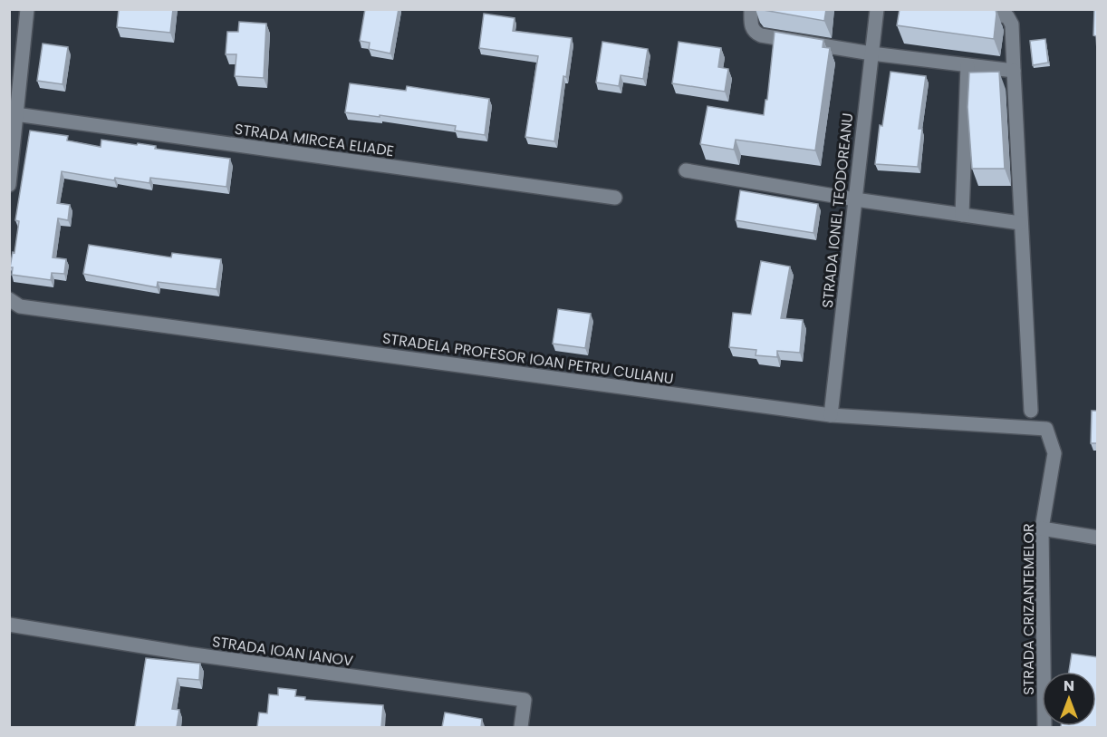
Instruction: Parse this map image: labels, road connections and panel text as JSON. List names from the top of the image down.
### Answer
{
  "streets": {
    "street": [
      "STRADA MIRCEA ELIADE",
      "STRADA IONEL TEODOREANU",
      "STRADELA PROFESOR IOAN PETRU CULIANU",
      "STRADA CRIZANTEMELOR",
      "STRADA IOAN IANOV"
    ]
  },
  "crossings": [
    ["STRADA IONEL TEODOREANU", "STRADELA PROFESOR IOAN PETRU CULIANU"],
    ["STRADELA PROFESOR IOAN PETRU CULIANU", "STRADA CRIZANTEMELOR"]
  ],
  "north": "top"
}
